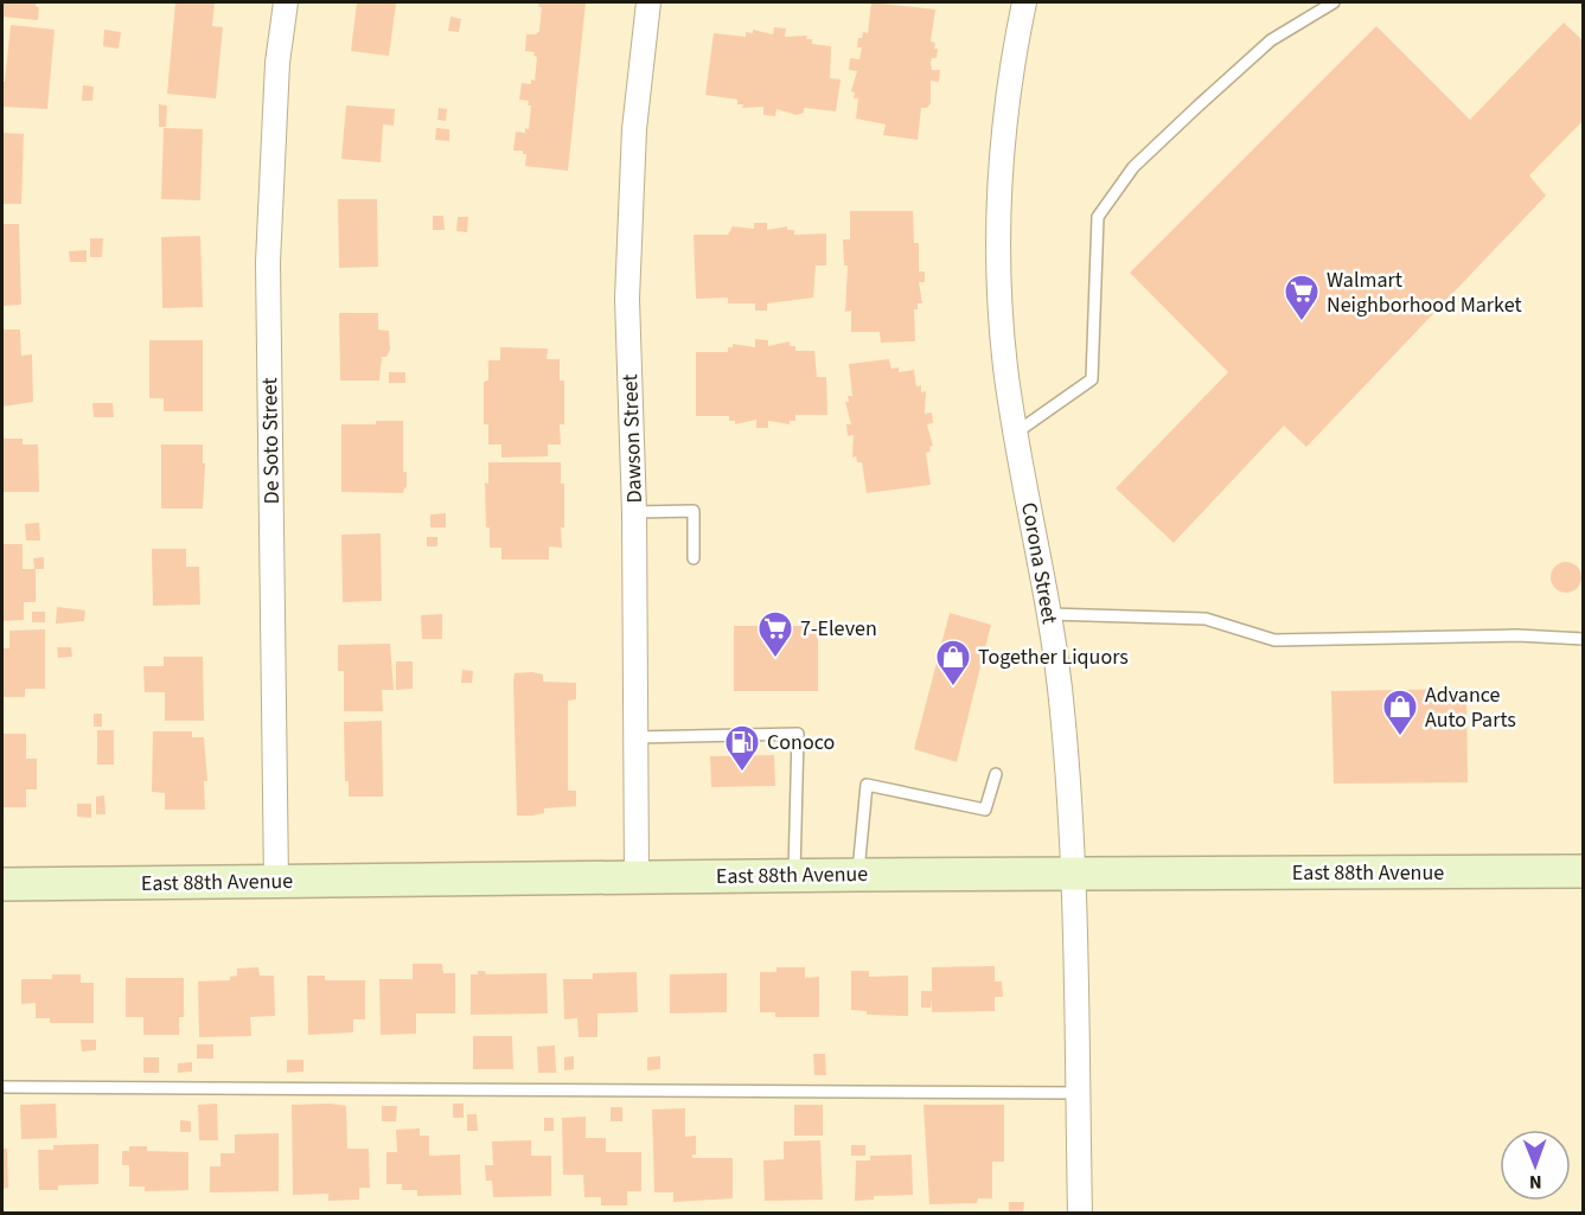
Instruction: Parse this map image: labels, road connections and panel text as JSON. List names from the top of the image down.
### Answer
{
  "streets": {
    "main road": ["East 88th Avenue"],
    "street": ["Dawson Street", "De Soto Street", "Corona Street"]
  },
  "crossings": [
    ["Dawson Street", "East 88th Avenue"],
    ["De Soto Street", "East 88th Avenue"],
    ["Corona Street", "East 88th Avenue"]
  ],
  "places": {
    "supermarket": ["Walmart Neighborhood Market", "7-Eleven"],
    "shop": ["Together Liquors", "Advance Auto Parts"],
    "fuel station": ["Conoco"]
  },
  "north": "bottom"
}
